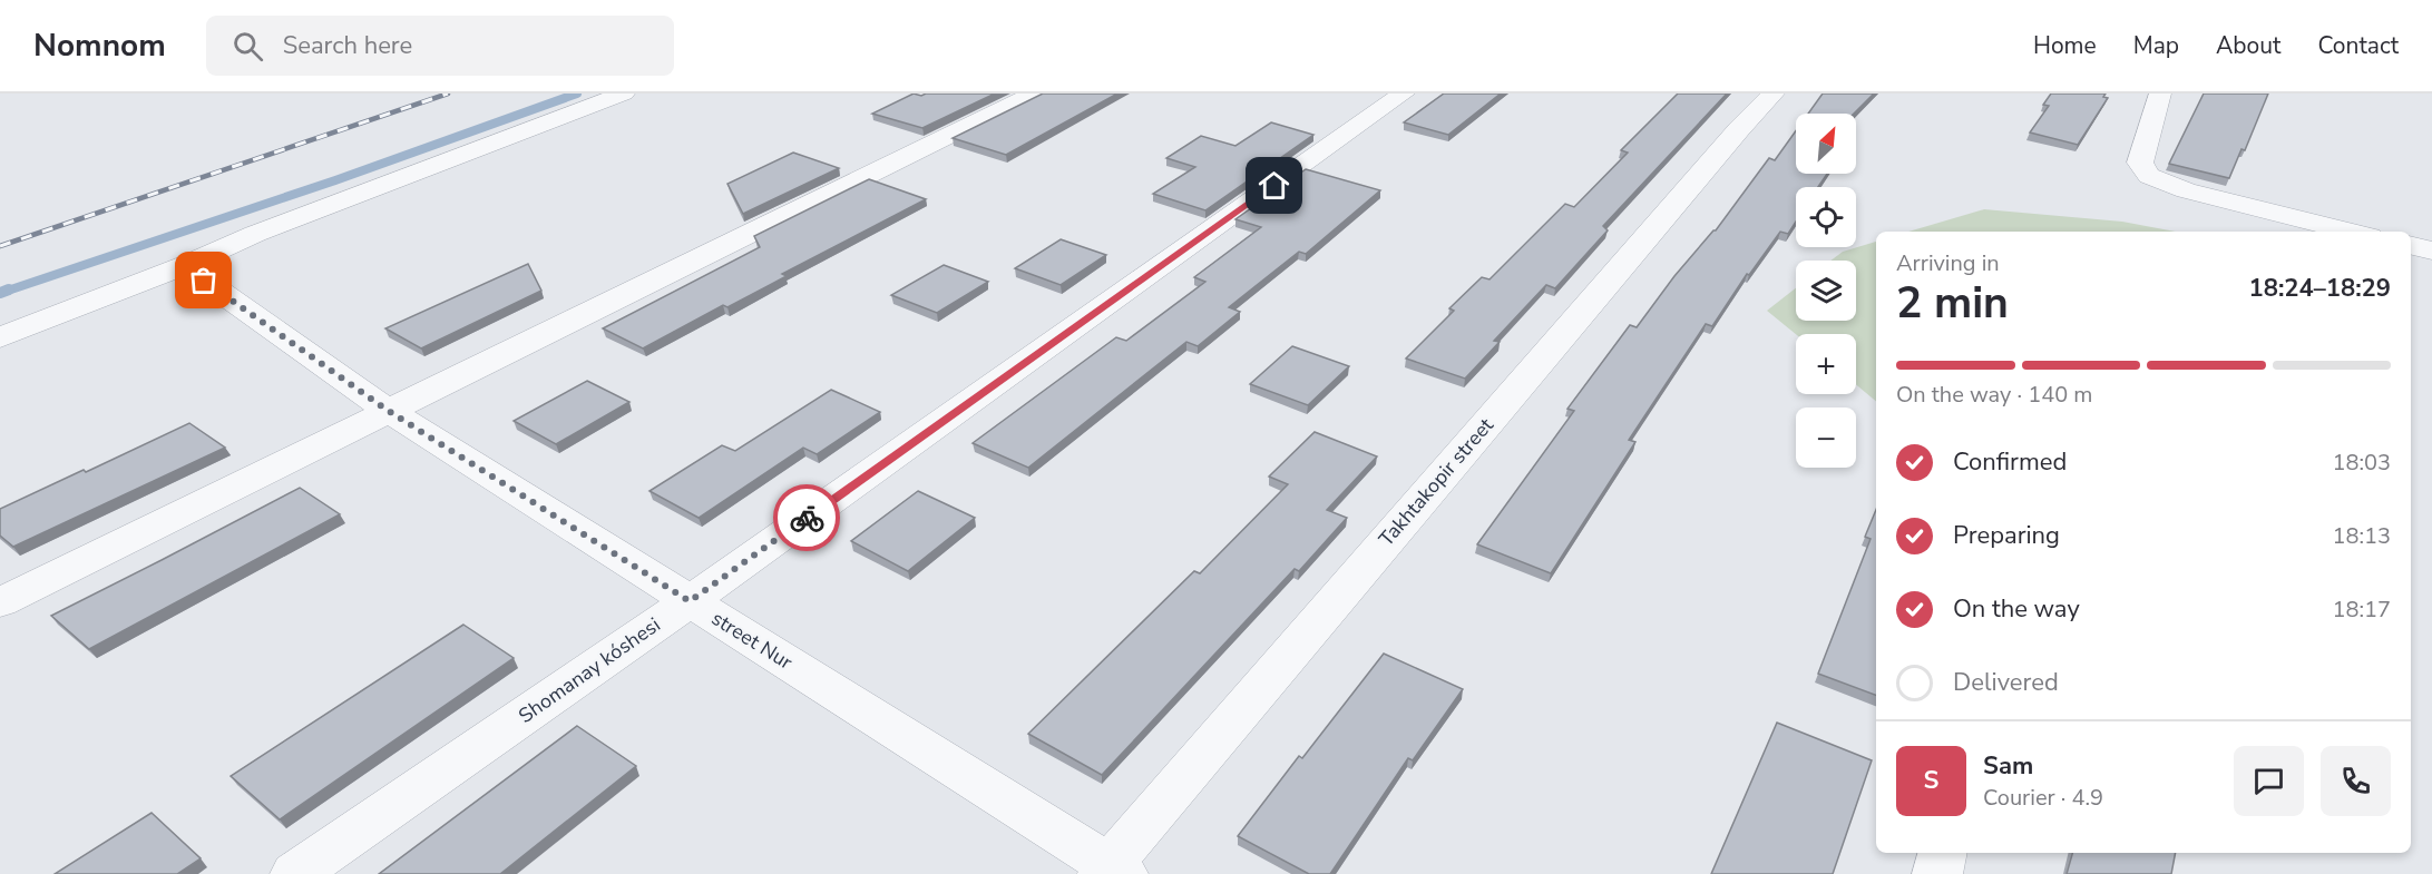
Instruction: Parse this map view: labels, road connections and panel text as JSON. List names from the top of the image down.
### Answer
{
  "streets": {
    "street": ["Takhtakopir street", "street Nur", "Shomanay kóshesi"]
  },
  "crossings": [
    ["Takhtakopir street", "street Nur"],
    ["street Nur", "Shomanay kóshesi"]
  ],
  "north": "top right",
  "page": {
    "header": "Nomnom",
    "search": "Search here",
    "nav": [
      "Home",
      "Map",
      "About",
      "Contact"
    ],
    "map_buttons": ["+", "−"],
    "heading": ["2 min", "Arriving in", "18:24–18:29"],
    "panel": ["Sam", "Courier · 4.9"],
    "bar": "On the way · 140 m",
    "list": [
      ["Confirmed", "18:03"],
      ["Preparing", "18:13"],
      ["On the way", "18:17"],
      "Delivered"
    ],
    "round": "S"
  }
}
